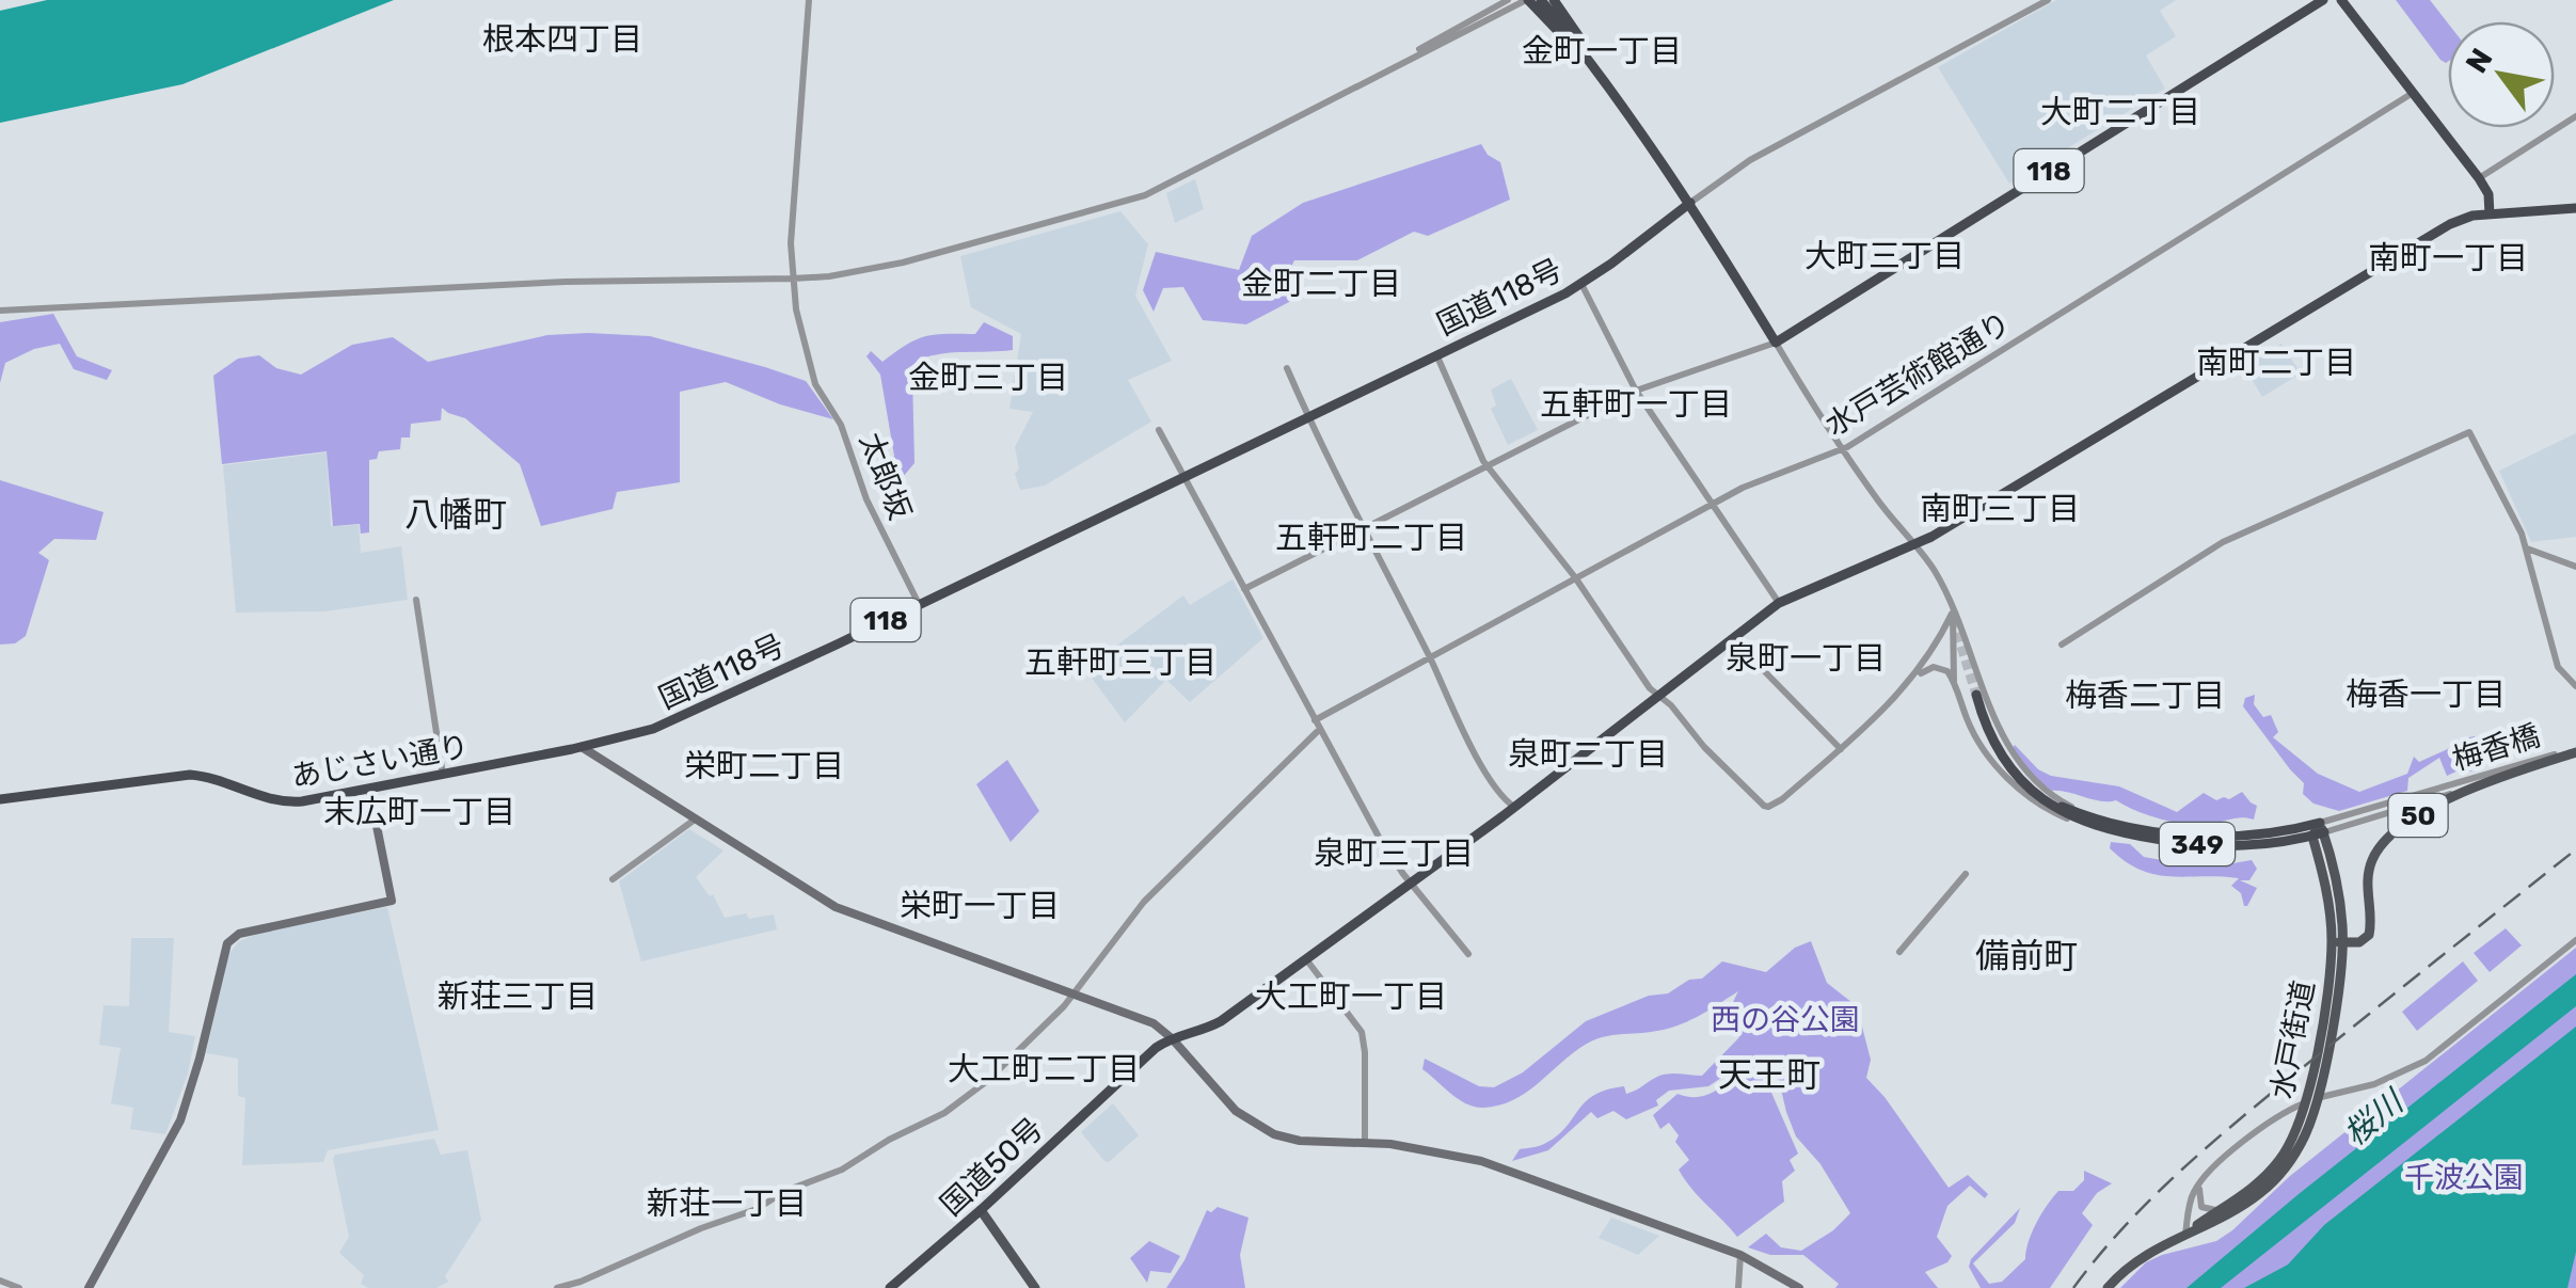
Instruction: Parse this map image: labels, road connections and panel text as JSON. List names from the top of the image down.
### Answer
{
  "streets": {
    "highway": [
      "118",
      "国道118号",
      "あじさい通り",
      "349",
      "国道50号"
    ],
    "main road": ["50", "水戸街道"],
    "street": ["水戸芸術館通り", "太郎坂", "梅香橋"]
  },
  "crossings": [
    ["国道118号", "太郎坂"],
    ["国道118号", "あじさい通り"],
    ["梅香橋", "50"],
    ["梅香橋", "349"],
    ["梅香橋", "水戸街道"],
    ["50", "水戸街道"],
    ["349", "水戸街道"]
  ],
  "districts": [
    "根本四丁目",
    "金町一丁目",
    "大町二丁目",
    "大町三丁目",
    "南町一丁目",
    "金町二丁目",
    "南町二丁目",
    "金町三丁目",
    "五軒町一丁目",
    "南町三丁目",
    "八幡町",
    "五軒町二丁目",
    "泉町一丁目",
    "五軒町三丁目",
    "梅香一丁目",
    "梅香二丁目",
    "泉町二丁目",
    "栄町二丁目",
    "末広町一丁目",
    "泉町三丁目",
    "栄町一丁目",
    "備前町",
    "新荘三丁目",
    "大工町一丁目",
    "大工町二丁目",
    "天王町",
    "新荘一丁目"
  ],
  "water": ["桜川"],
  "parks": ["西の谷公園", "千波公園"],
  "north": "top left"
}
